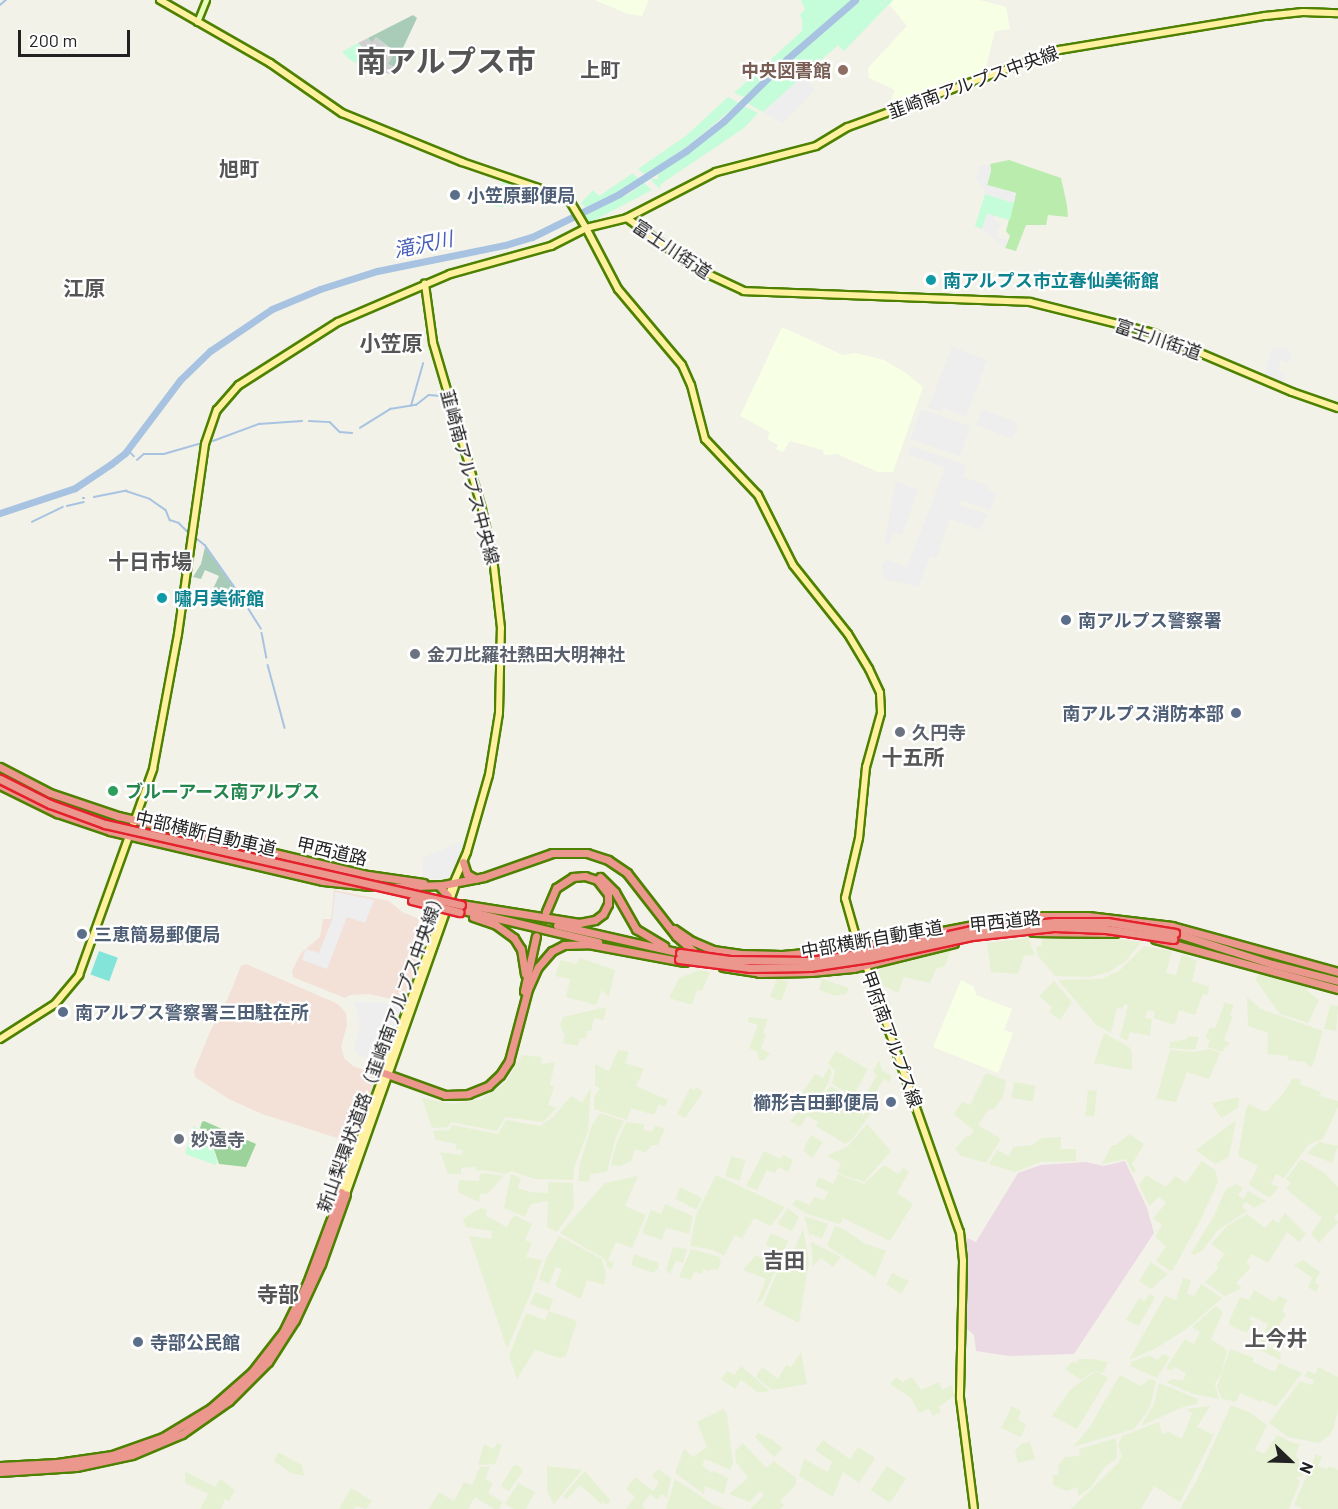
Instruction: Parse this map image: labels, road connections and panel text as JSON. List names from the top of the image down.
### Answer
{
  "streets": {
    "highway": ["中部横断自動車道", "甲西道路", "新山梨環状道路（韮崎南アルプス中央線）"],
    "main road": ["韮崎南アルプス中央線", "富士川街道", "甲府南アルプス線"]
  },
  "crossings": [
    ["韮崎南アルプス中央線", "富士川街道"],
    ["韮崎南アルプス中央線", "甲西道路"],
    ["韮崎南アルプス中央線", "新山梨環状道路（韮崎南アルプス中央線）"],
    ["富士川街道", "甲府南アルプス線"],
    ["中部横断自動車道", "甲西道路"],
    ["甲西道路", "甲府南アルプス線"],
    ["甲西道路", "新山梨環状道路（韮崎南アルプス中央線）"]
  ],
  "districts": [
    "南アルプス市",
    "上町",
    "旭町",
    "江原",
    "小笠原",
    "十日市場",
    "十五所",
    "吉田",
    "寺部",
    "上今井"
  ],
  "water": ["滝沢川"],
  "places": [
    "中央図書館",
    "小笠原郵便局",
    "南アルプス市立春仙美術館",
    "嘯月美術館",
    "南アルプス警察署",
    "金刀比羅社熱田大明神社",
    "南アルプス消防本部",
    "久円寺",
    "ブルーアース南アルプス",
    "三恵簡易郵便局",
    "南アルプス警察署三田駐在所",
    "櫛形吉田郵便局",
    "妙遠寺",
    "寺部公民館"
  ],
  "scale_bar": "200 m",
  "north": "bottom right"
}
